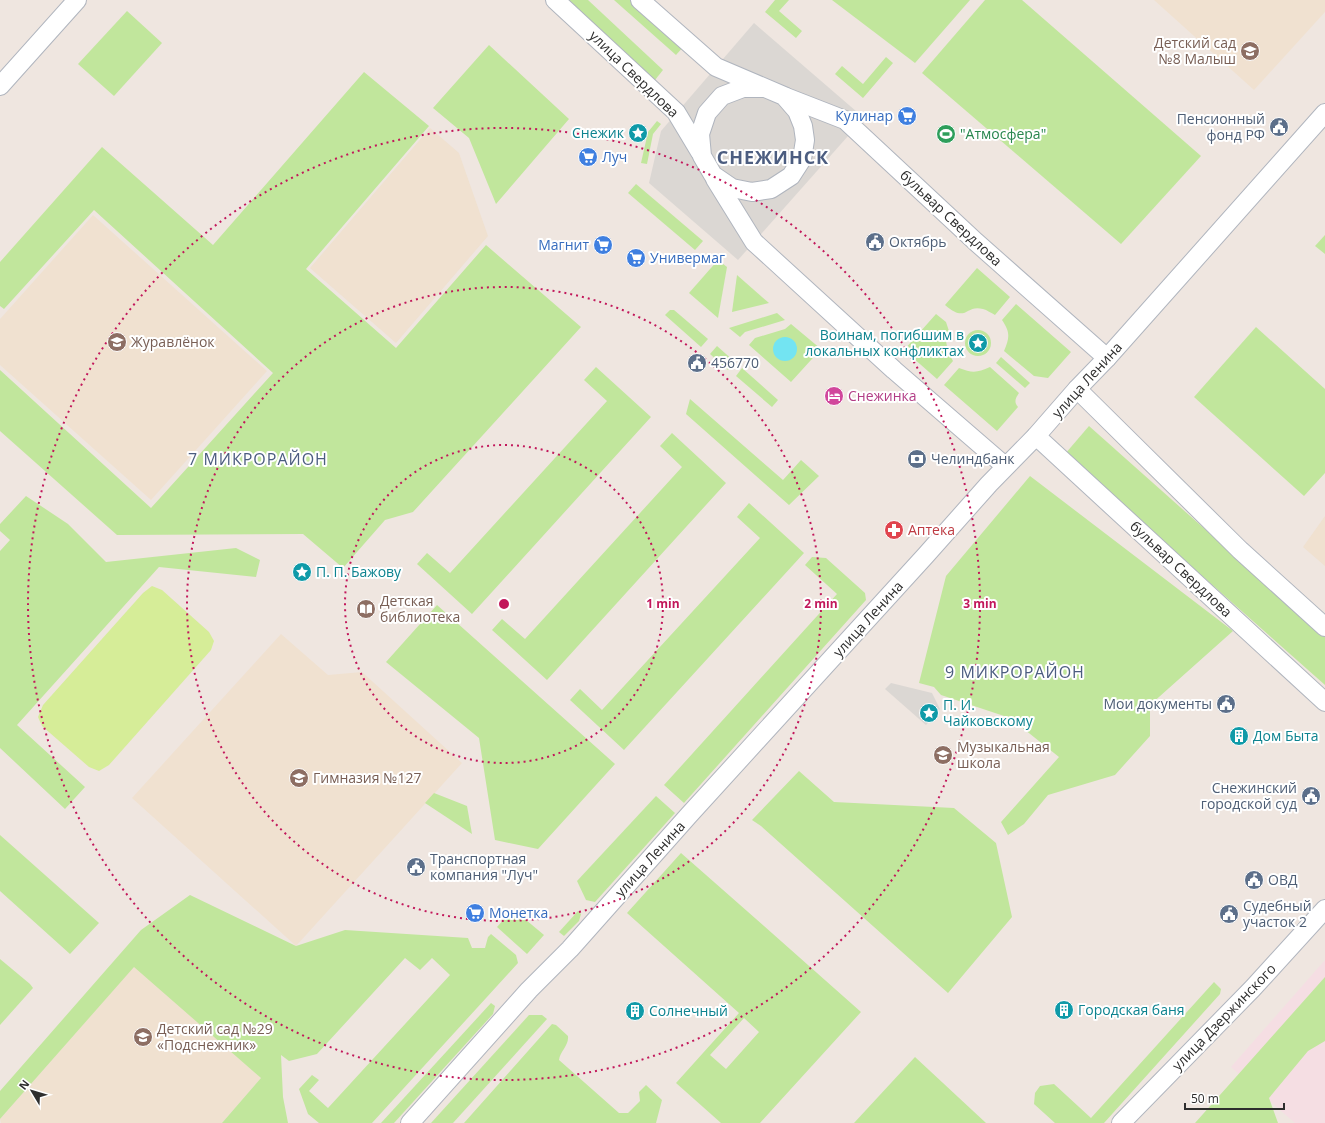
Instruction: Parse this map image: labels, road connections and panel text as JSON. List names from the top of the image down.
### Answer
{
  "streets": {
    "street": [
      "улица Свердлова",
      "бульвар Свердлова",
      "улица Ленина",
      "улица Дзержинского"
    ]
  },
  "crossings": [
    ["улица Свердлова", "бульвар Свердлова"],
    ["бульвар Свердлова", "улица Ленина"]
  ],
  "districts": ["СНЕЖИНСК", "7 МИКРОРАЙОН", "9 МИКРОРАЙОН"],
  "places": {
    "school or university": [
      "Детский сад №8 Малыш",
      "Журавлёнок",
      "Музыкальная школа",
      "Гимназия №127",
      "Детский сад №29 «Подснежник»"
    ],
    "supermarket": [
      "Кулинар",
      "Луч",
      "Магнит",
      "Универмаг",
      "Монетка"
    ],
    "public building": [
      "Пенсионный фонд РФ",
      "Октябрь",
      "456770",
      "Мои документы",
      "Снежинский городской суд",
      "Транспортная компания \"Луч\"",
      "ОВД",
      "Судебный участок 2"
    ],
    "place": [
      "Снежик",
      "Воинам, погибшим в локальных конфликтах",
      "П. П. Бажову",
      "П. И. Чайковскому"
    ],
    "sports": ["\"Атмосфера\""],
    "hotel": ["Снежинка"],
    "bank": ["Челиндбанк"],
    "pharmacy": ["Аптека"],
    "library": ["Детская библиотека"],
    "building": ["Дом Быта", "Городская баня", "Солнечный"]
  },
  "scale_bar": "50 m",
  "north": "top left",
  "rings": ["1 min", "2 min", "3 min"]
}
